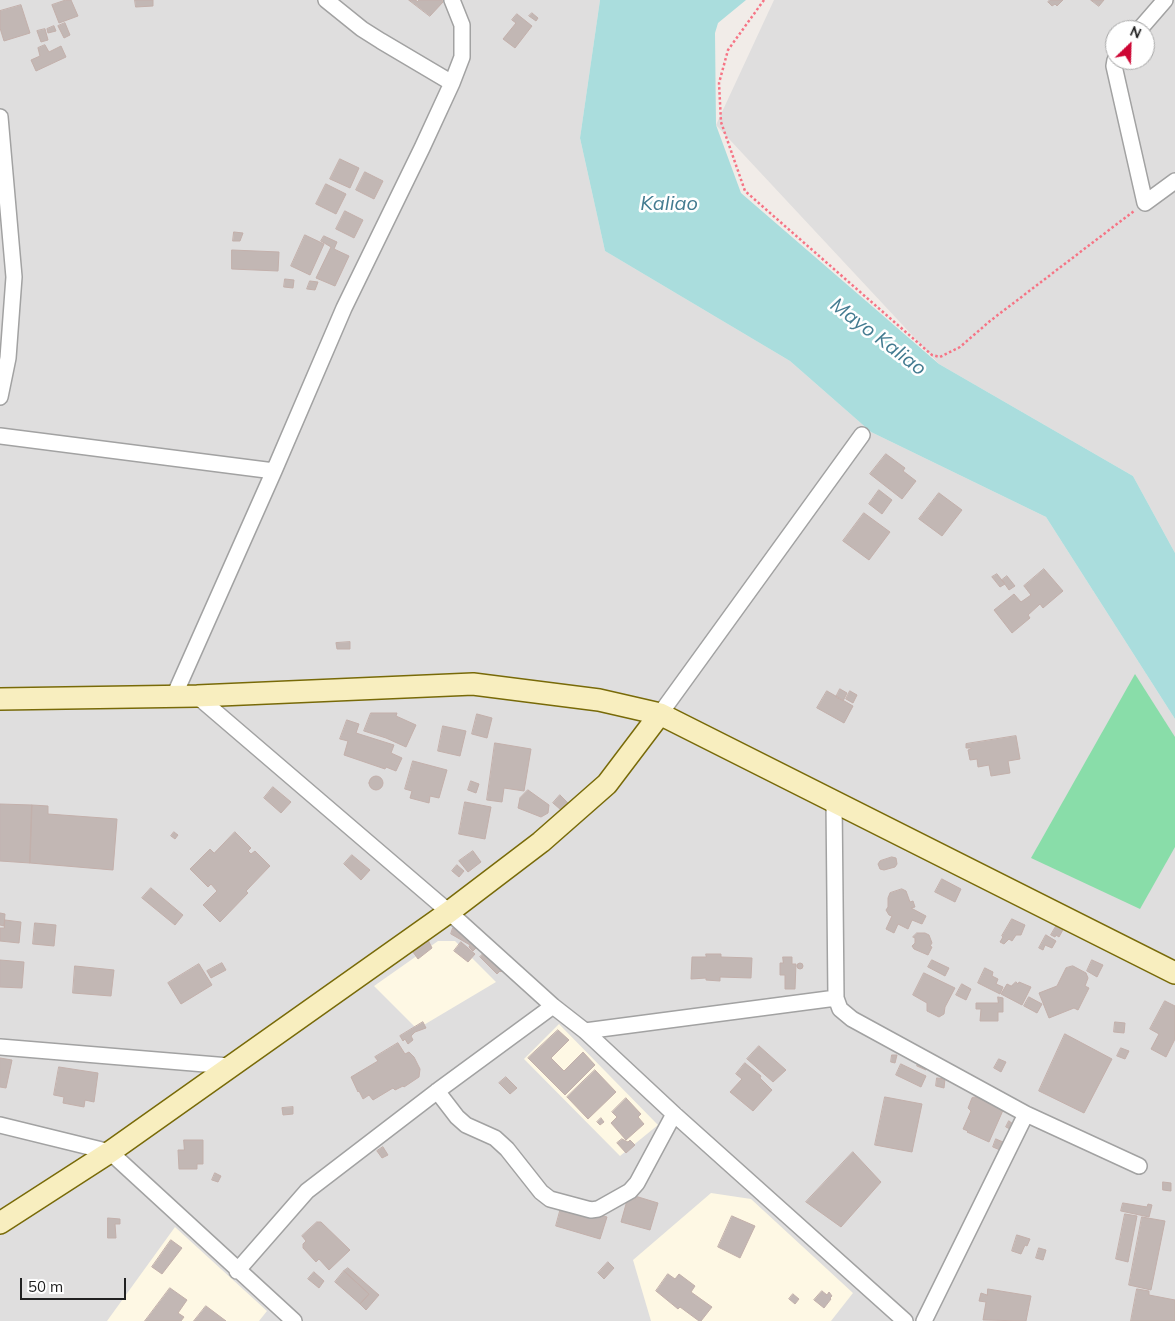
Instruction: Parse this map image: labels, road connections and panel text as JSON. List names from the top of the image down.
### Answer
{
  "water": ["Kaliao", "Mayo Kaliao"],
  "scale_bar": "50 m",
  "north": "top right"
}
